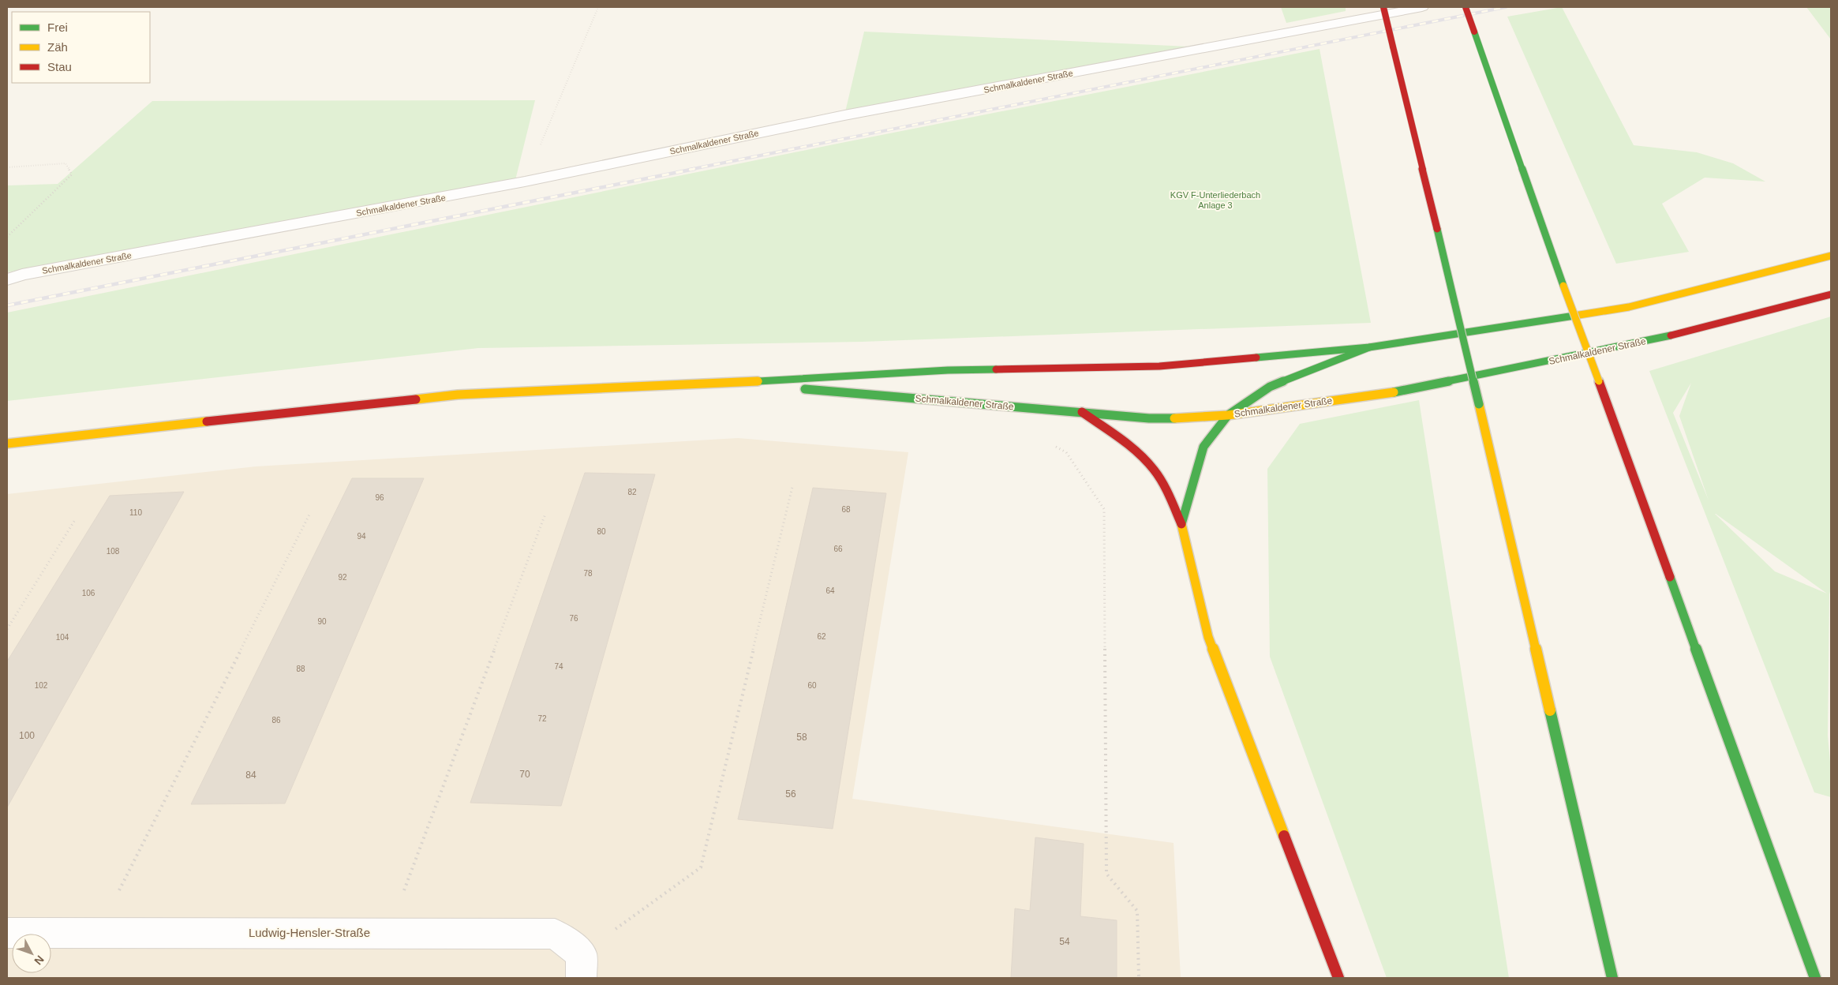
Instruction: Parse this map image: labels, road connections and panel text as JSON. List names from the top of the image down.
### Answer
{
  "streets": {
    "main road": ["Schmalkaldener Straße"],
    "street": ["Ludwig-Hensler-Straße"]
  },
  "parks": ["KGV F-Unterliederbach Anlage 3"],
  "house_numbers": [
    "82",
    "96",
    "68",
    "110",
    "80",
    "94",
    "66",
    "108",
    "78",
    "92",
    "64",
    "106",
    "76",
    "90",
    "62",
    "104",
    "74",
    "88",
    "102",
    "60",
    "72",
    "86",
    "100",
    "58",
    "70",
    "84",
    "56",
    "54"
  ],
  "legend": ["Frei", "Zäh", "Stau"],
  "north": "bottom right"
}
